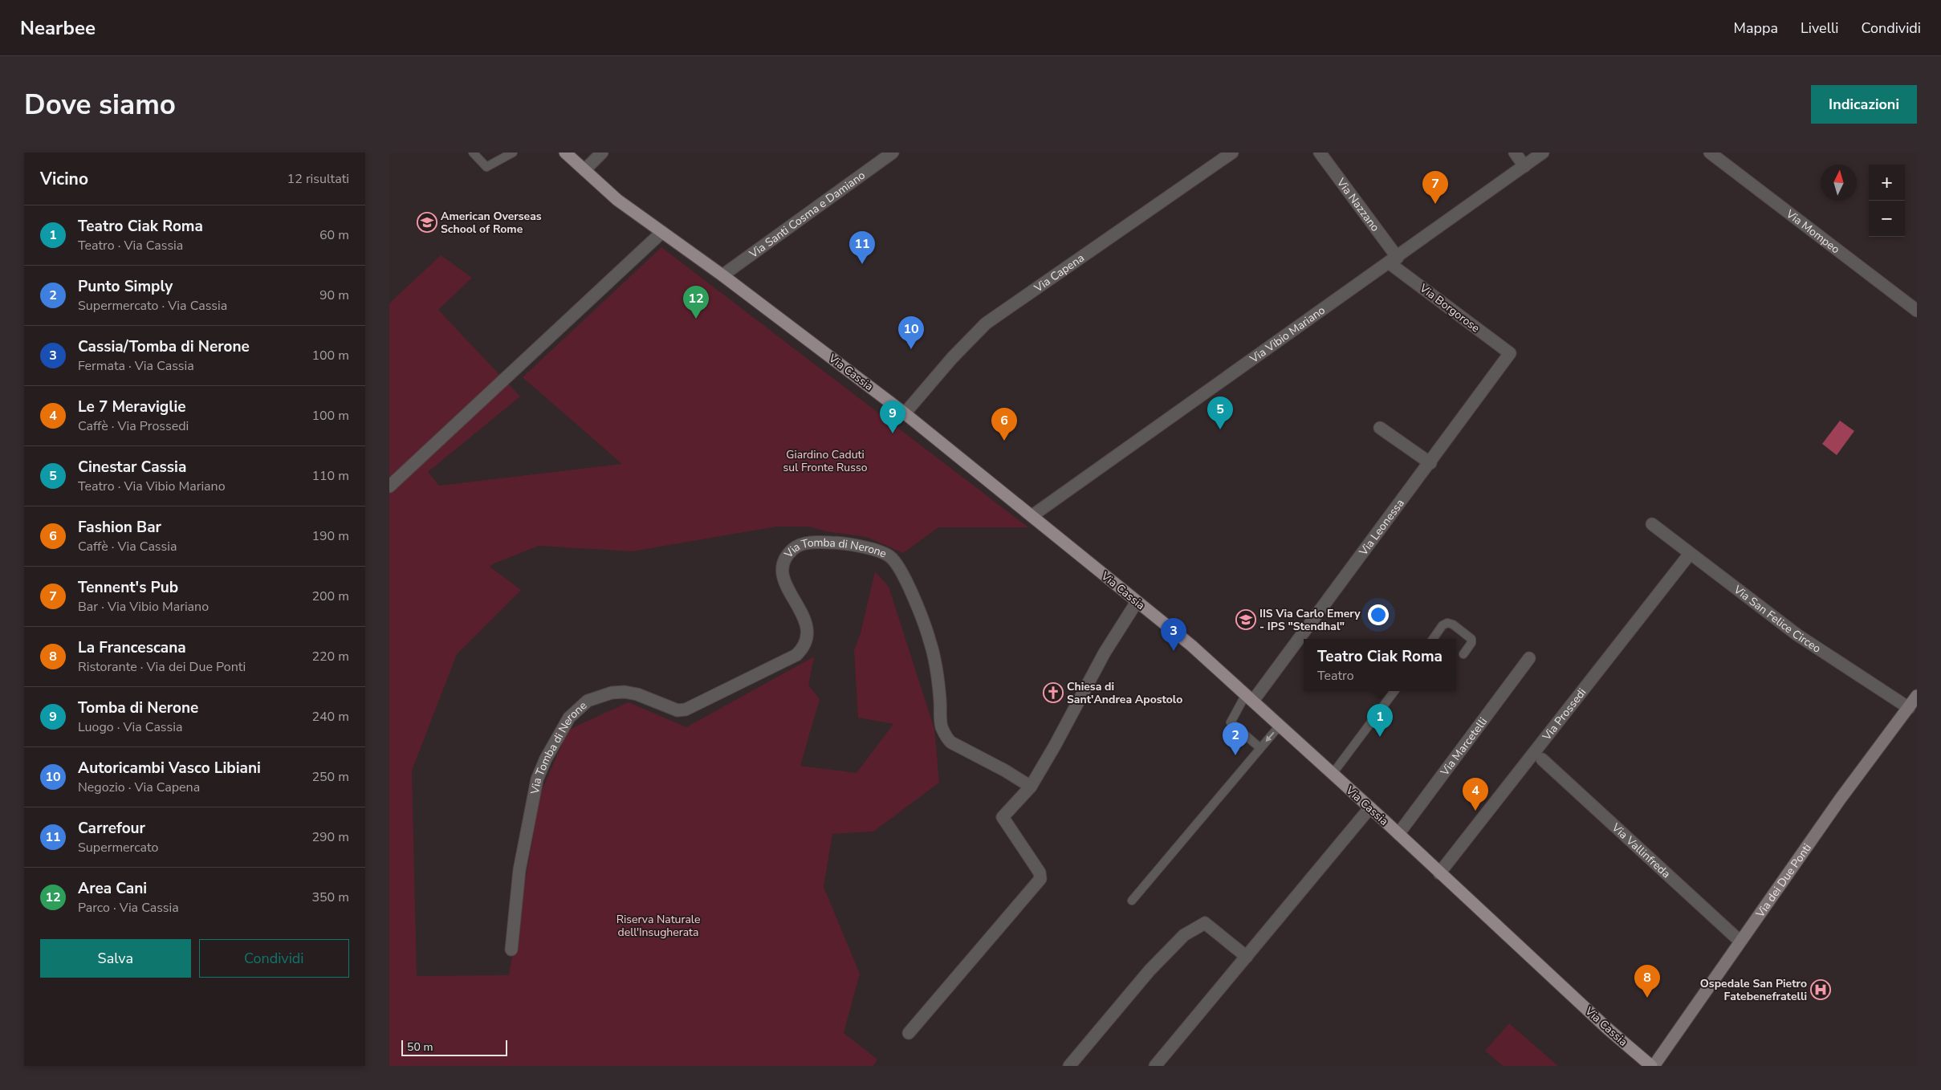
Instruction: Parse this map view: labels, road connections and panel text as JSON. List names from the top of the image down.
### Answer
{
  "streets": {
    "main road": ["Via Cassia"],
    "street": [
      "Via Nazzano",
      "Via Santi Cosma e Damiano",
      "Via Mompeo",
      "Via Capena",
      "Via Borgorose",
      "Via Vibio Mariano",
      "Via Leonessa",
      "Via Tomba di Nerone",
      "Via San Felice Circeo",
      "Via Prossedi",
      "Via Marcetelli",
      "Via Vallinfreda",
      "Via dei Due Ponti"
    ]
  },
  "crossings": [
    ["Via Nazzano", "Via Borgorose"],
    ["Via Nazzano", "Via Vibio Mariano"],
    ["Via Santi Cosma e Damiano", "Via Cassia"],
    ["Via Capena", "Via Cassia"],
    ["Via Borgorose", "Via Vibio Mariano"],
    ["Via Borgorose", "Via Leonessa"],
    ["Via Vibio Mariano", "Via Cassia"],
    ["Via Cassia", "Via Leonessa"],
    ["Via Cassia", "Via Prossedi"],
    ["Via Cassia", "Via Marcetelli"],
    ["Via Cassia", "Via dei Due Ponti"],
    ["Via San Felice Circeo", "Via Prossedi"],
    ["Via San Felice Circeo", "Via dei Due Ponti"],
    ["Via Vallinfreda", "Via dei Due Ponti"]
  ],
  "parks": ["Giardino Caduti sul Fronte Russo", "Riserva Naturale dell'Insugherata"],
  "places": {
    "school or university": ["American Overseas School of Rome", "IIS Via Carlo Emery - IPS \"Stendhal\""],
    "church": ["Chiesa di Sant'Andrea Apostolo"],
    "hospital": ["Ospedale San Pietro Fatebenefratelli"]
  },
  "scale_bar": "50 m",
  "north": "top",
  "page": {
    "header": "Nearbee",
    "nav": ["Mappa", "Livelli", "Condividi"],
    "buttons": [
      "Indicazioni",
      ["Salva", "Condividi"]
    ],
    "title": "Dove siamo",
    "heading": ["Vicino", "12 risultati"],
    "map_buttons": ["+", "−"],
    "pins": [
      "7",
      "11",
      "12",
      "10",
      "5",
      "9",
      "6",
      "3",
      "1",
      "2",
      "4",
      "8"
    ],
    "list": [
      {
        "mark": "1",
        "name": "Teatro Ciak Roma",
        "note": "Teatro · Via Cassia",
        "value": "60 m"
      },
      {
        "mark": "2",
        "name": "Punto Simply",
        "note": "Supermercato · Via Cassia",
        "value": "90 m"
      },
      {
        "mark": "3",
        "name": "Cassia/Tomba di Nerone",
        "note": "Fermata · Via Cassia",
        "value": "100 m"
      },
      {
        "mark": "4",
        "name": "Le 7 Meraviglie",
        "note": "Caffè · Via Prossedi",
        "value": "100 m"
      },
      {
        "mark": "5",
        "name": "Cinestar Cassia",
        "note": "Teatro · Via Vibio Mariano",
        "value": "110 m"
      },
      {
        "mark": "6",
        "name": "Fashion Bar",
        "note": "Caffè · Via Cassia",
        "value": "190 m"
      },
      {
        "mark": "7",
        "name": "Tennent's Pub",
        "note": "Bar · Via Vibio Mariano",
        "value": "200 m"
      },
      {
        "mark": "8",
        "name": "La Francescana",
        "note": "Ristorante · Via dei Due Ponti",
        "value": "220 m"
      },
      {
        "mark": "9",
        "name": "Tomba di Nerone",
        "note": "Luogo · Via Cassia",
        "value": "240 m"
      },
      {
        "mark": "10",
        "name": "Autoricambi Vasco Libiani",
        "note": "Negozio · Via Capena",
        "value": "250 m"
      },
      {
        "mark": "11",
        "name": "Carrefour",
        "note": "Supermercato",
        "value": "290 m"
      },
      {
        "mark": "12",
        "name": "Area Cani",
        "note": "Parco · Via Cassia",
        "value": "350 m"
      }
    ],
    "popup": ["Teatro Ciak Roma", "Teatro"],
    "scale": "50 m"
  }
}
